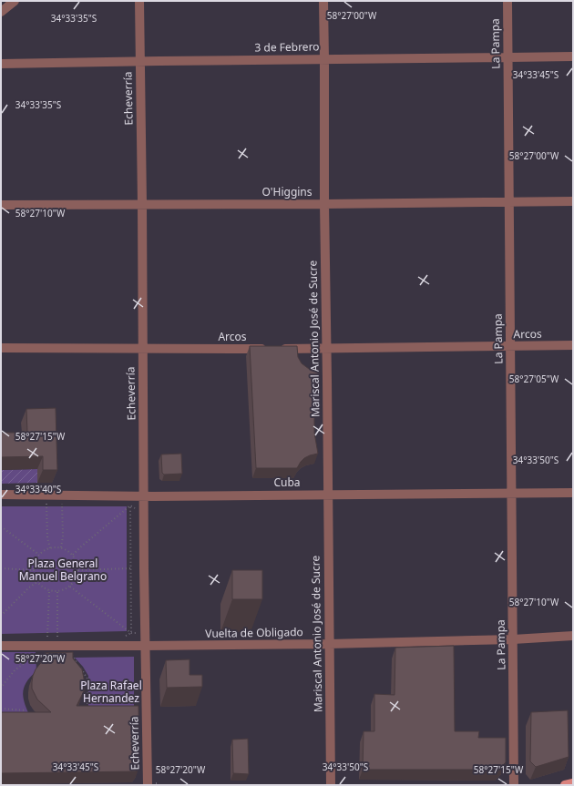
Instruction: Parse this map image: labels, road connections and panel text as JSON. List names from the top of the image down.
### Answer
{
  "streets": {
    "street": [
      "La Pampa",
      "3 de Febrero",
      "Echeverría",
      "O'Higgins",
      "Arcos",
      "Mariscal Antonio José de Sucre",
      "Cuba",
      "Vuelta de Obligado"
    ]
  },
  "crossings": [
    ["La Pampa", "3 de Febrero"],
    ["La Pampa", "O'Higgins"],
    ["La Pampa", "Arcos"],
    ["La Pampa", "Cuba"],
    ["La Pampa", "Vuelta de Obligado"],
    ["3 de Febrero", "Echeverría"],
    ["3 de Febrero", "Mariscal Antonio José de Sucre"],
    ["Echeverría", "O'Higgins"],
    ["Echeverría", "Arcos"],
    ["Echeverría", "Cuba"],
    ["Echeverría", "Vuelta de Obligado"],
    ["O'Higgins", "Mariscal Antonio José de Sucre"],
    ["Arcos", "Mariscal Antonio José de Sucre"],
    ["Mariscal Antonio José de Sucre", "Cuba"],
    ["Mariscal Antonio José de Sucre", "Vuelta de Obligado"]
  ],
  "parks": ["Plaza General Manuel Belgrano", "Plaza Rafael Hernandez"],
  "coordinates": [
    "58°27'00\"W",
    "34°33'35\"S",
    "34°33'45\"S",
    "58°27'10\"W",
    "58°27'05\"W",
    "58°27'15\"W",
    "34°33'50\"S",
    "34°33'40\"S",
    "58°27'20\"W"
  ]
}
